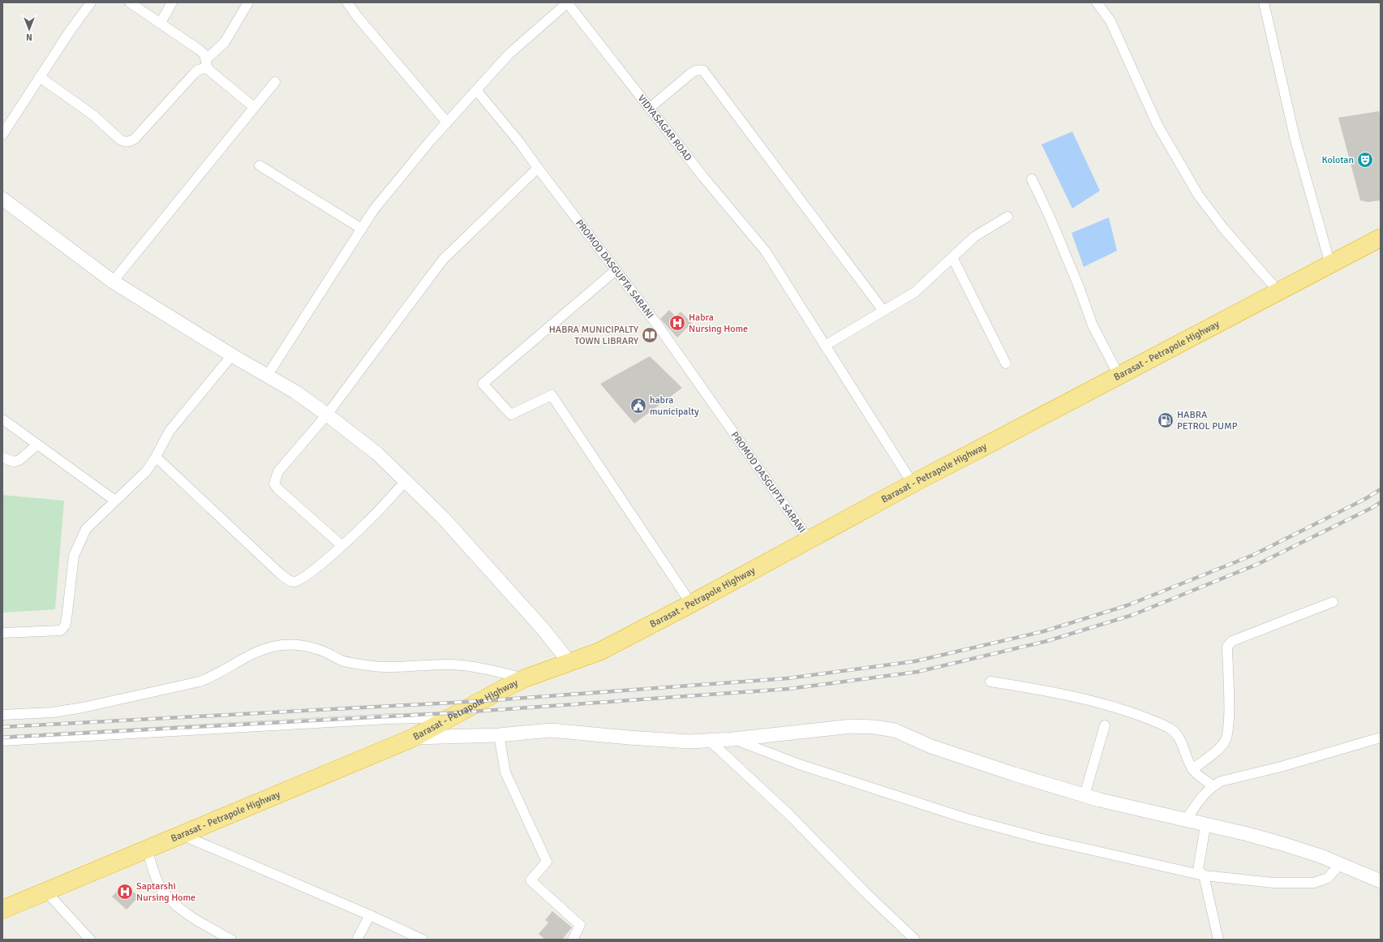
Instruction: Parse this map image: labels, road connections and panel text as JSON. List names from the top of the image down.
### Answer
{
  "streets": {
    "highway": ["Barasat - Petrapole Highway"],
    "street": ["VIDYASAGAR ROAD", "PROMOD DASGUPTA SARANI"]
  },
  "crossings": [
    ["VIDYASAGAR ROAD", "Barasat - Petrapole Highway"],
    ["PROMOD DASGUPTA SARANI", "Barasat - Petrapole Highway"]
  ],
  "places": {
    "theatre": ["Kolotan"],
    "hospital": ["Habra Nursing Home", "Saptarshi Nursing Home"],
    "library": ["HABRA MUNICIPALTY TOWN LIBRARY"],
    "public building": ["habra municipalty"],
    "fuel station": ["HABRA PETROL PUMP"]
  },
  "north": "bottom"
}
